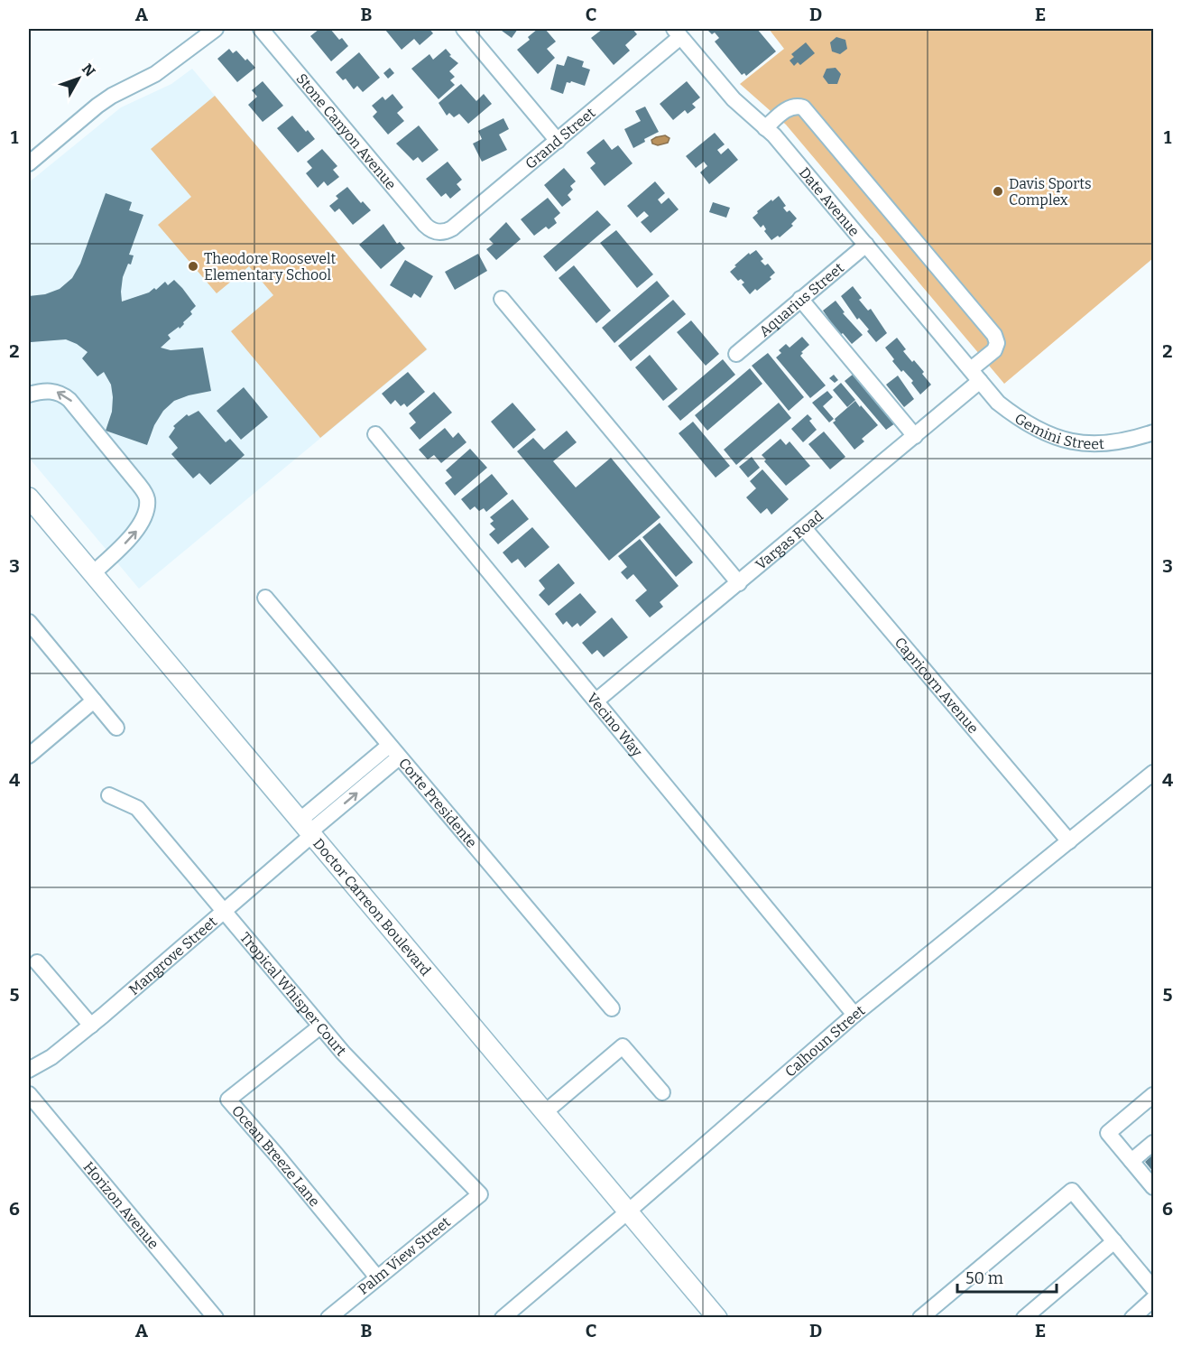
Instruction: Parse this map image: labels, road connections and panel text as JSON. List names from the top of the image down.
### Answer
{
  "streets": {
    "main road": ["Doctor Carreon Boulevard"],
    "street": [
      "Stone Canyon Avenue",
      "Grand Street",
      "Date Avenue",
      "Aquarius Street",
      "Gemini Street",
      "Vargas Road",
      "Capricorn Avenue",
      "Vecino Way",
      "Corte Presidente",
      "Mangrove Street",
      "Tropical Whisper Court",
      "Calhoun Street",
      "Ocean Breeze Lane",
      "Horizon Avenue",
      "Palm View Street"
    ]
  },
  "crossings": [
    ["Stone Canyon Avenue", "Grand Street"],
    ["Grand Street", "Date Avenue"],
    ["Date Avenue", "Aquarius Street"],
    ["Date Avenue", "Gemini Street"],
    ["Date Avenue", "Vargas Road"],
    ["Gemini Street", "Vargas Road"],
    ["Vargas Road", "Capricorn Avenue"],
    ["Vargas Road", "Vecino Way"],
    ["Capricorn Avenue", "Calhoun Street"],
    ["Vecino Way", "Calhoun Street"],
    ["Corte Presidente", "Mangrove Street"],
    ["Doctor Carreon Boulevard", "Mangrove Street"],
    ["Doctor Carreon Boulevard", "Calhoun Street"],
    ["Mangrove Street", "Tropical Whisper Court"],
    ["Tropical Whisper Court", "Ocean Breeze Lane"],
    ["Tropical Whisper Court", "Palm View Street"],
    ["Ocean Breeze Lane", "Palm View Street"]
  ],
  "places": ["Davis Sports Complex", "Theodore Roosevelt Elementary School"],
  "scale_bar": "50 m",
  "north": "top right",
  "grid": {
    "columns": [
      "A",
      "B",
      "C",
      "D",
      "E"
    ],
    "rows": [
      "1",
      "2",
      "3",
      "4",
      "5",
      "6"
    ]
  }
}
